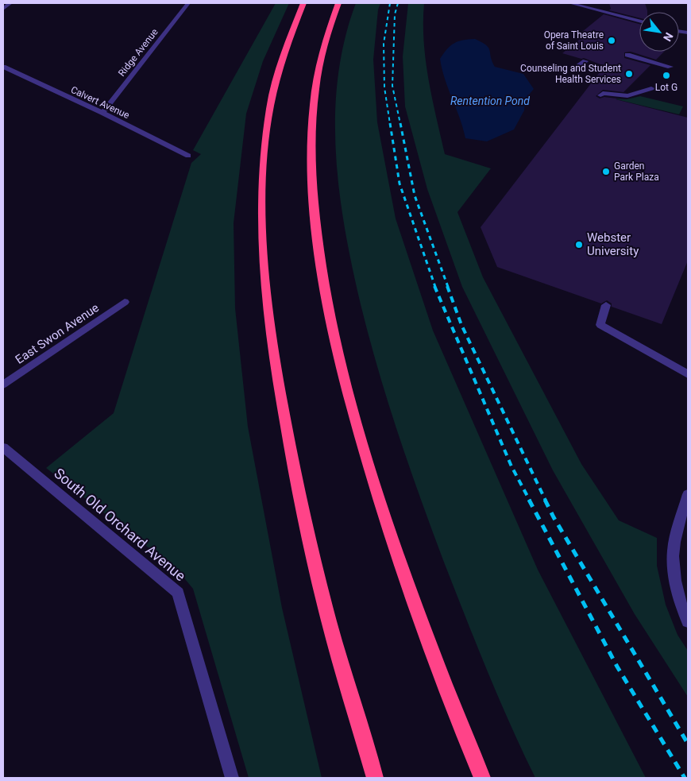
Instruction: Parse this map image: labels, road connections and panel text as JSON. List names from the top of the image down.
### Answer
{
  "streets": {
    "street": [
      "Ridge Avenue",
      "Calvert Avenue",
      "East Swon Avenue",
      "South Old Orchard Avenue"
    ]
  },
  "crossings": [
    ["Ridge Avenue", "Calvert Avenue"]
  ],
  "water": ["Rentention Pond"],
  "places": [
    "Opera Theatre of Saint Louis",
    "Counseling and Student Health Services",
    "Lot G",
    "Garden Park Plaza",
    "Webster University"
  ],
  "north": "bottom right"
}
